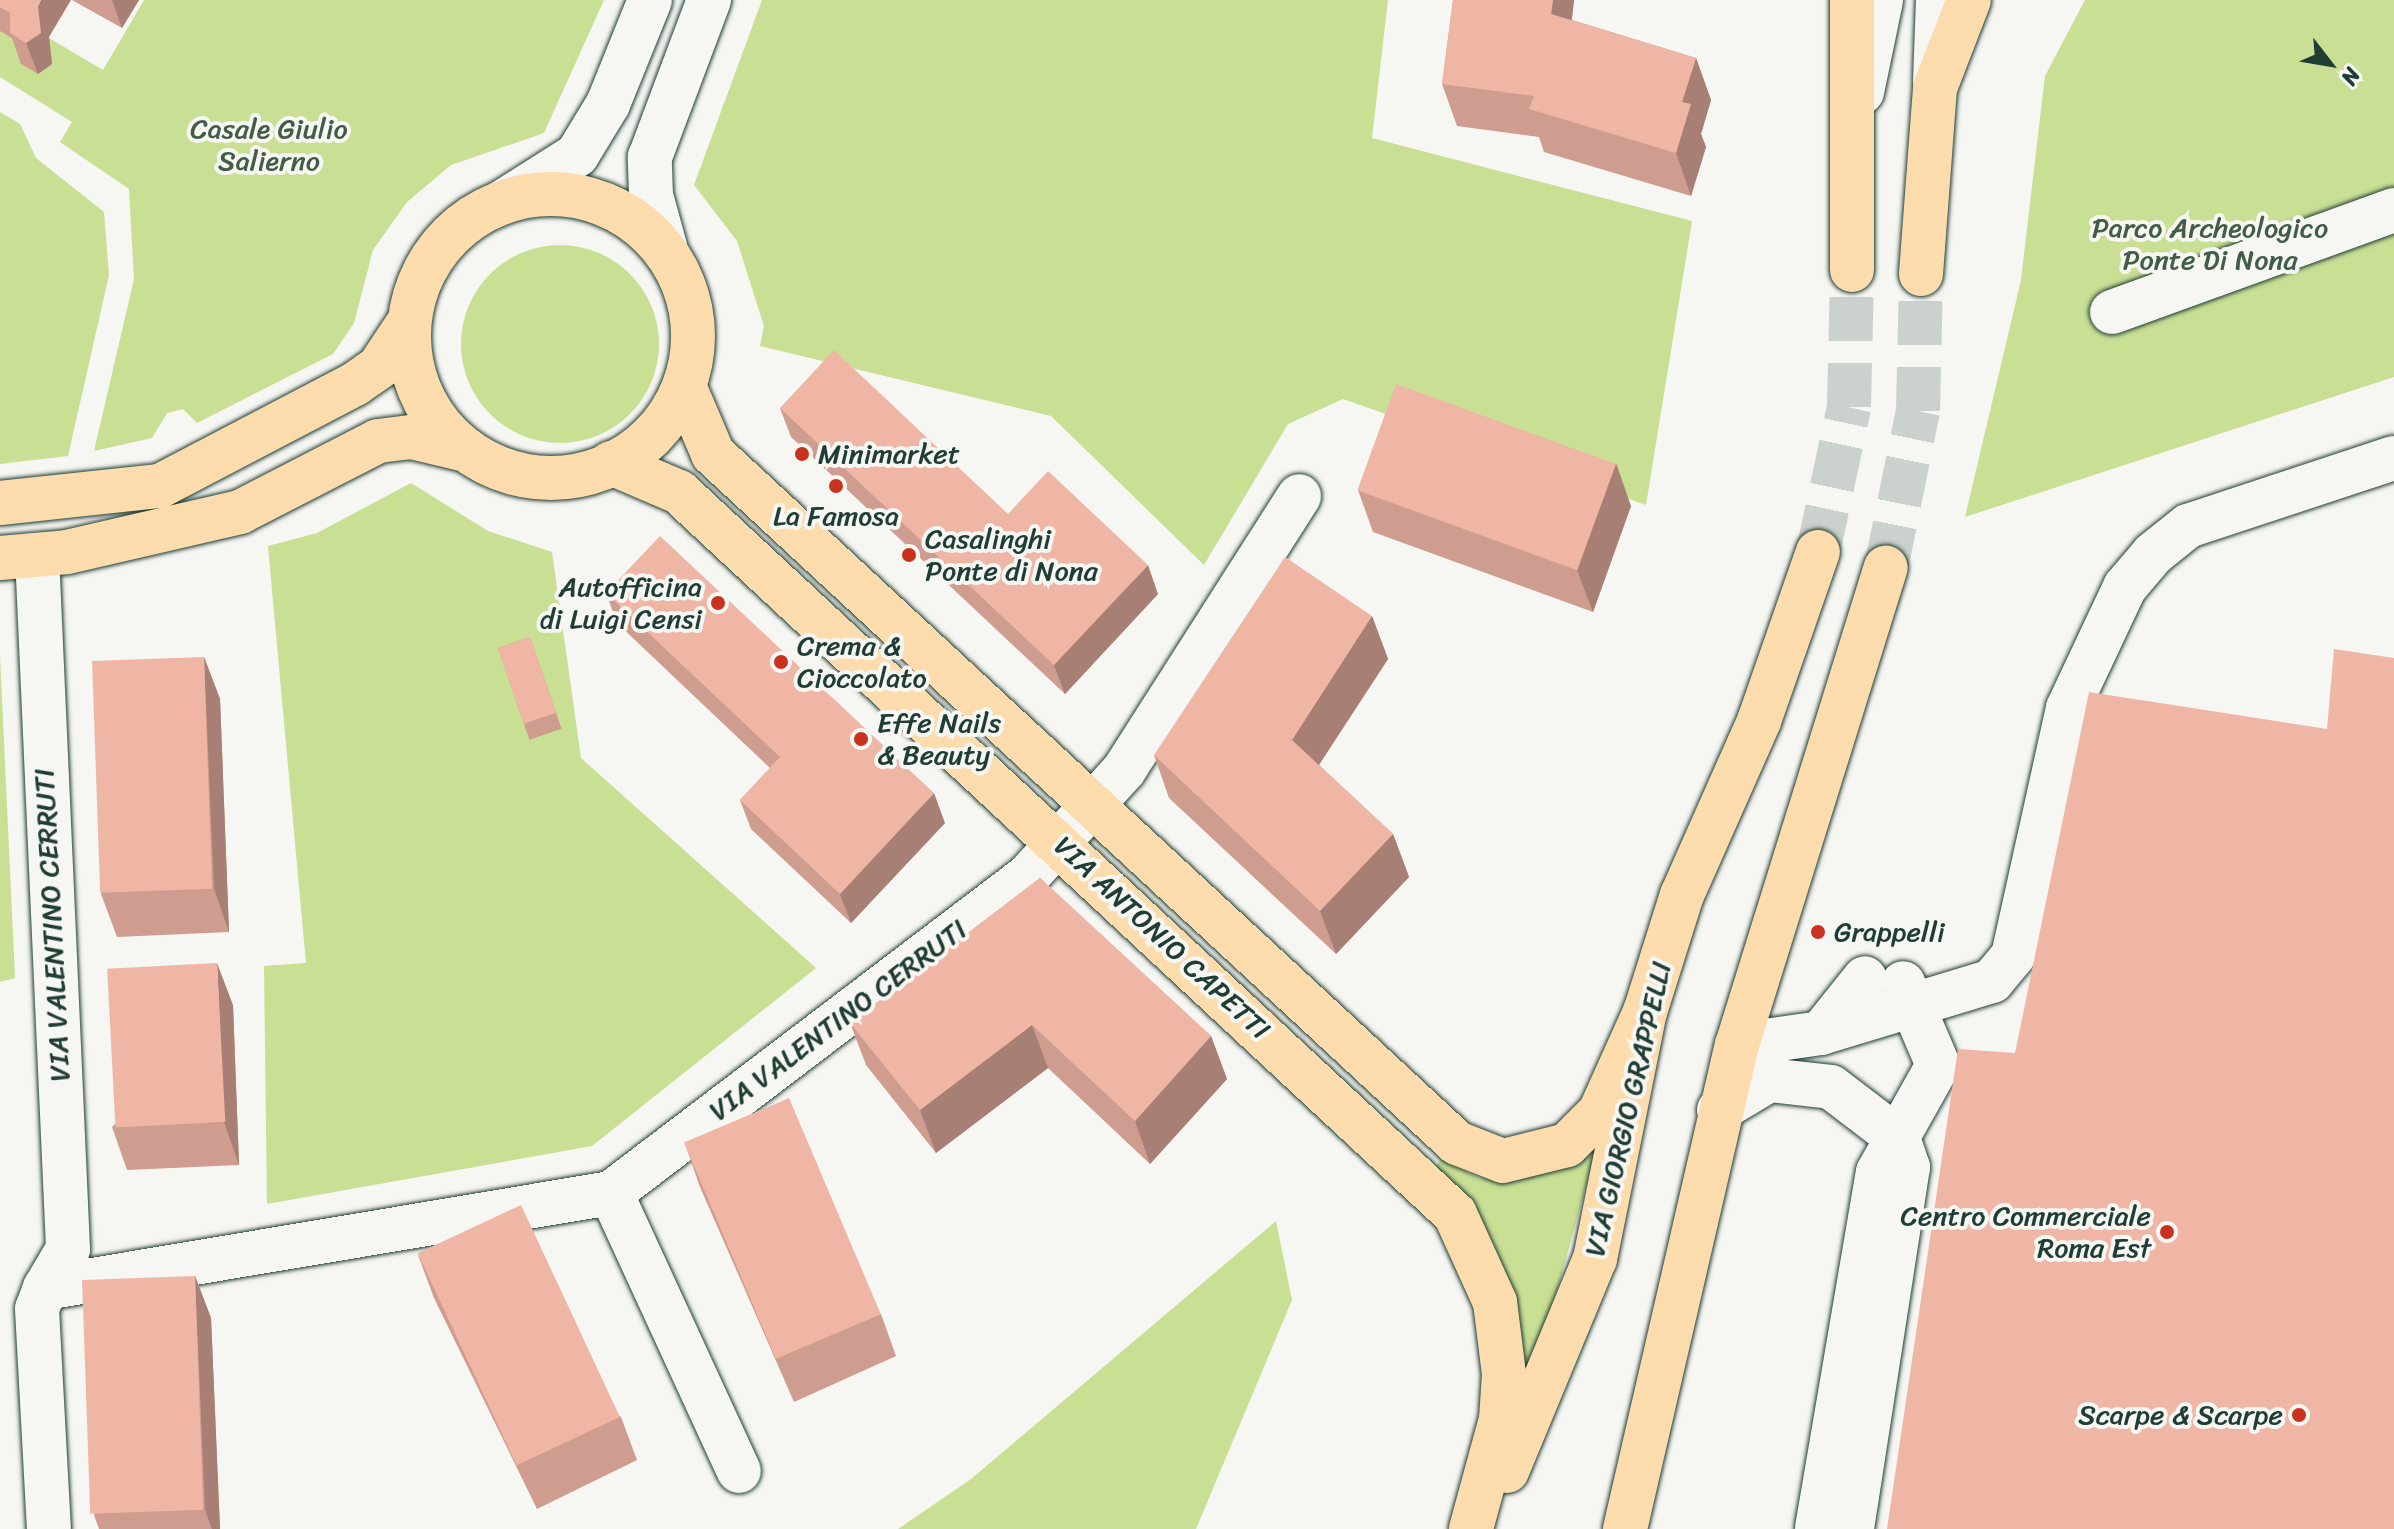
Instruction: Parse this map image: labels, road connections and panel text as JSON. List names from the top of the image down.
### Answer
{
  "streets": {
    "main road": ["VIA ANTONIO CAPETTI", "VIA GIORGIO GRAPPELLI"],
    "street": ["VIA VALENTINO CERRUTI"]
  },
  "crossings": [
    ["VIA VALENTINO CERRUTI", "VIA ANTONIO CAPETTI"],
    ["VIA ANTONIO CAPETTI", "VIA GIORGIO GRAPPELLI"]
  ],
  "parks": ["Casale Giulio Salierno", "Parco Archeologico Ponte Di Nona"],
  "places": [
    "Minimarket",
    "La Famosa",
    "Casalinghi Ponte di Nona",
    "Autofficina di Luigi Censi",
    "Crema & Cioccolato",
    "Effe Nails & Beauty",
    "Grappelli",
    "Centro Commerciale Roma Est",
    "Scarpe & Scarpe"
  ],
  "north": "bottom right"
}
